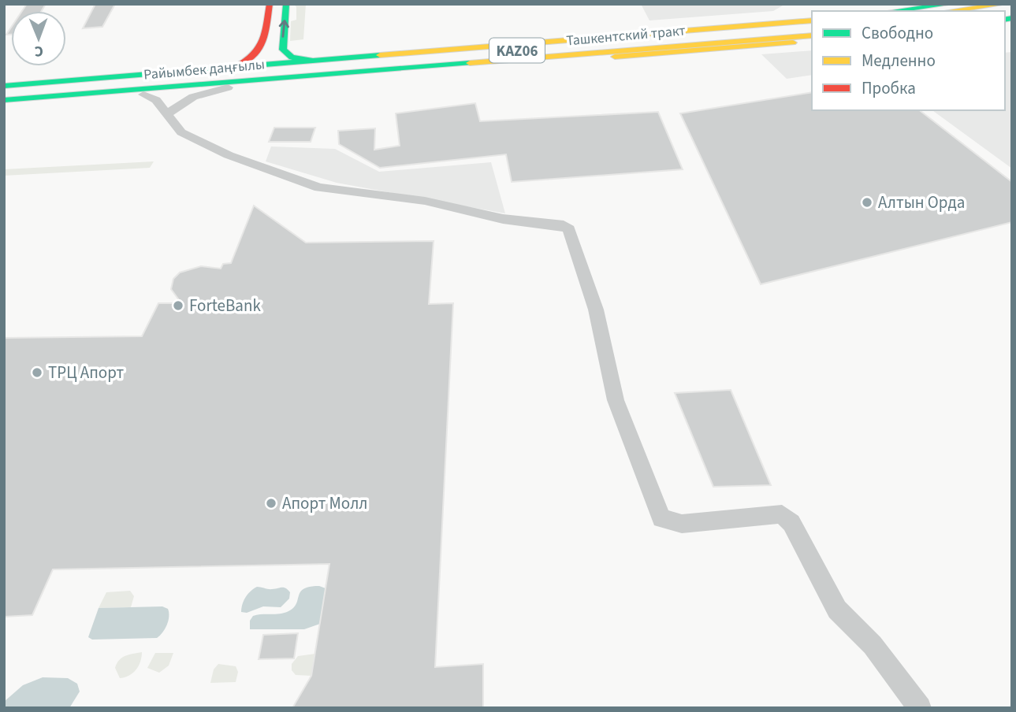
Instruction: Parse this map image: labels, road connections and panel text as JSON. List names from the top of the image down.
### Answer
{
  "streets": {
    "main road": ["Ташкентский тракт", "KАZ06", "Райымбек даңғылы"]
  },
  "crossings": [
    ["Ташкентский тракт", "Райымбек даңғылы"]
  ],
  "places": [
    "Алтын Орда",
    "ForteBank",
    "ТРЦ Апорт",
    "Апорт Молл"
  ],
  "legend": ["Свободно", "Медленно", "Пробка"],
  "north": "bottom"
}
